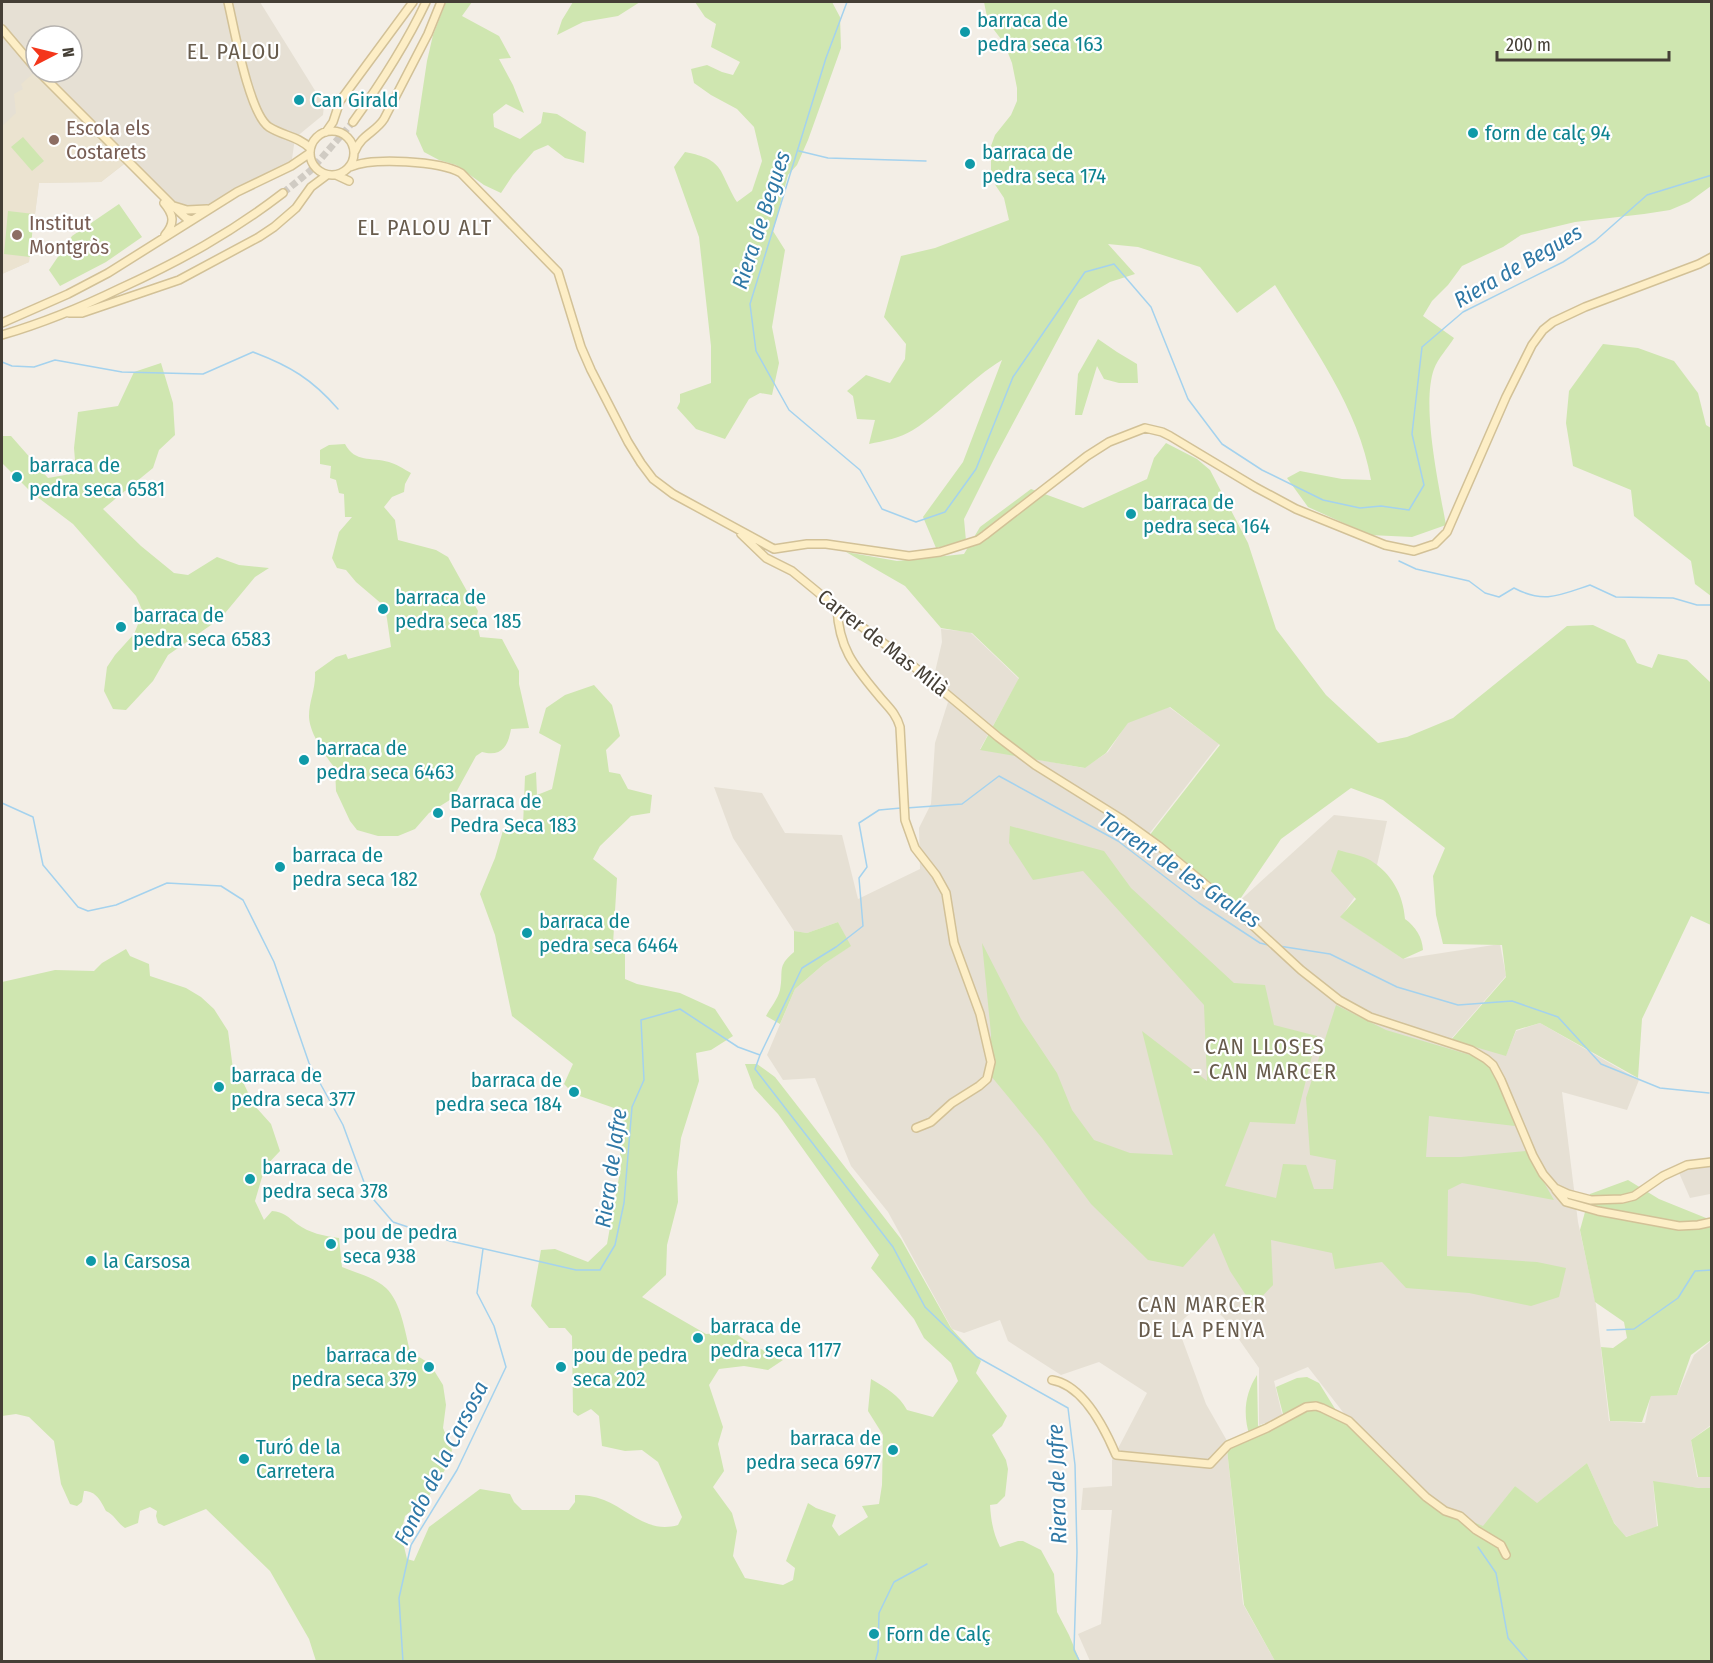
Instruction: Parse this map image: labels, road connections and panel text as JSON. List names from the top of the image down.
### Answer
{
  "streets": {
    "street": ["Carrer de Mas Milà"]
  },
  "districts": [
    "EL PALOU",
    "EL PALOU ALT",
    "CAN LLOSES - CAN MARCER",
    "CAN MARCER DE LA PENYA"
  ],
  "water": [
    "Riera de Begues",
    "Torrent de les Gralles",
    "Riera de Jafre",
    "Fondo de la Carsosa"
  ],
  "places": [
    "barraca de pedra seca 163",
    "Can Girald",
    "forn de calç 94",
    "Escola els Costarets",
    "barraca de pedra seca 174",
    "Institut Montgròs",
    "barraca de pedra seca 6581",
    "barraca de pedra seca 164",
    "barraca de pedra seca 185",
    "barraca de pedra seca 6583",
    "barraca de pedra seca 6463",
    "Barraca de Pedra Seca 183",
    "barraca de pedra seca 182",
    "barraca de pedra seca 6464",
    "barraca de pedra seca 377",
    "barraca de pedra seca 184",
    "barraca de pedra seca 378",
    "pou de pedra seca 938",
    "la Carsosa",
    "barraca de pedra seca 1177",
    "barraca de pedra seca 379",
    "pou de pedra seca 202",
    "barraca de pedra seca 6977",
    "Turó de la Carretera",
    "Forn de Calç"
  ],
  "scale_bar": "200 m",
  "north": "right"
}
